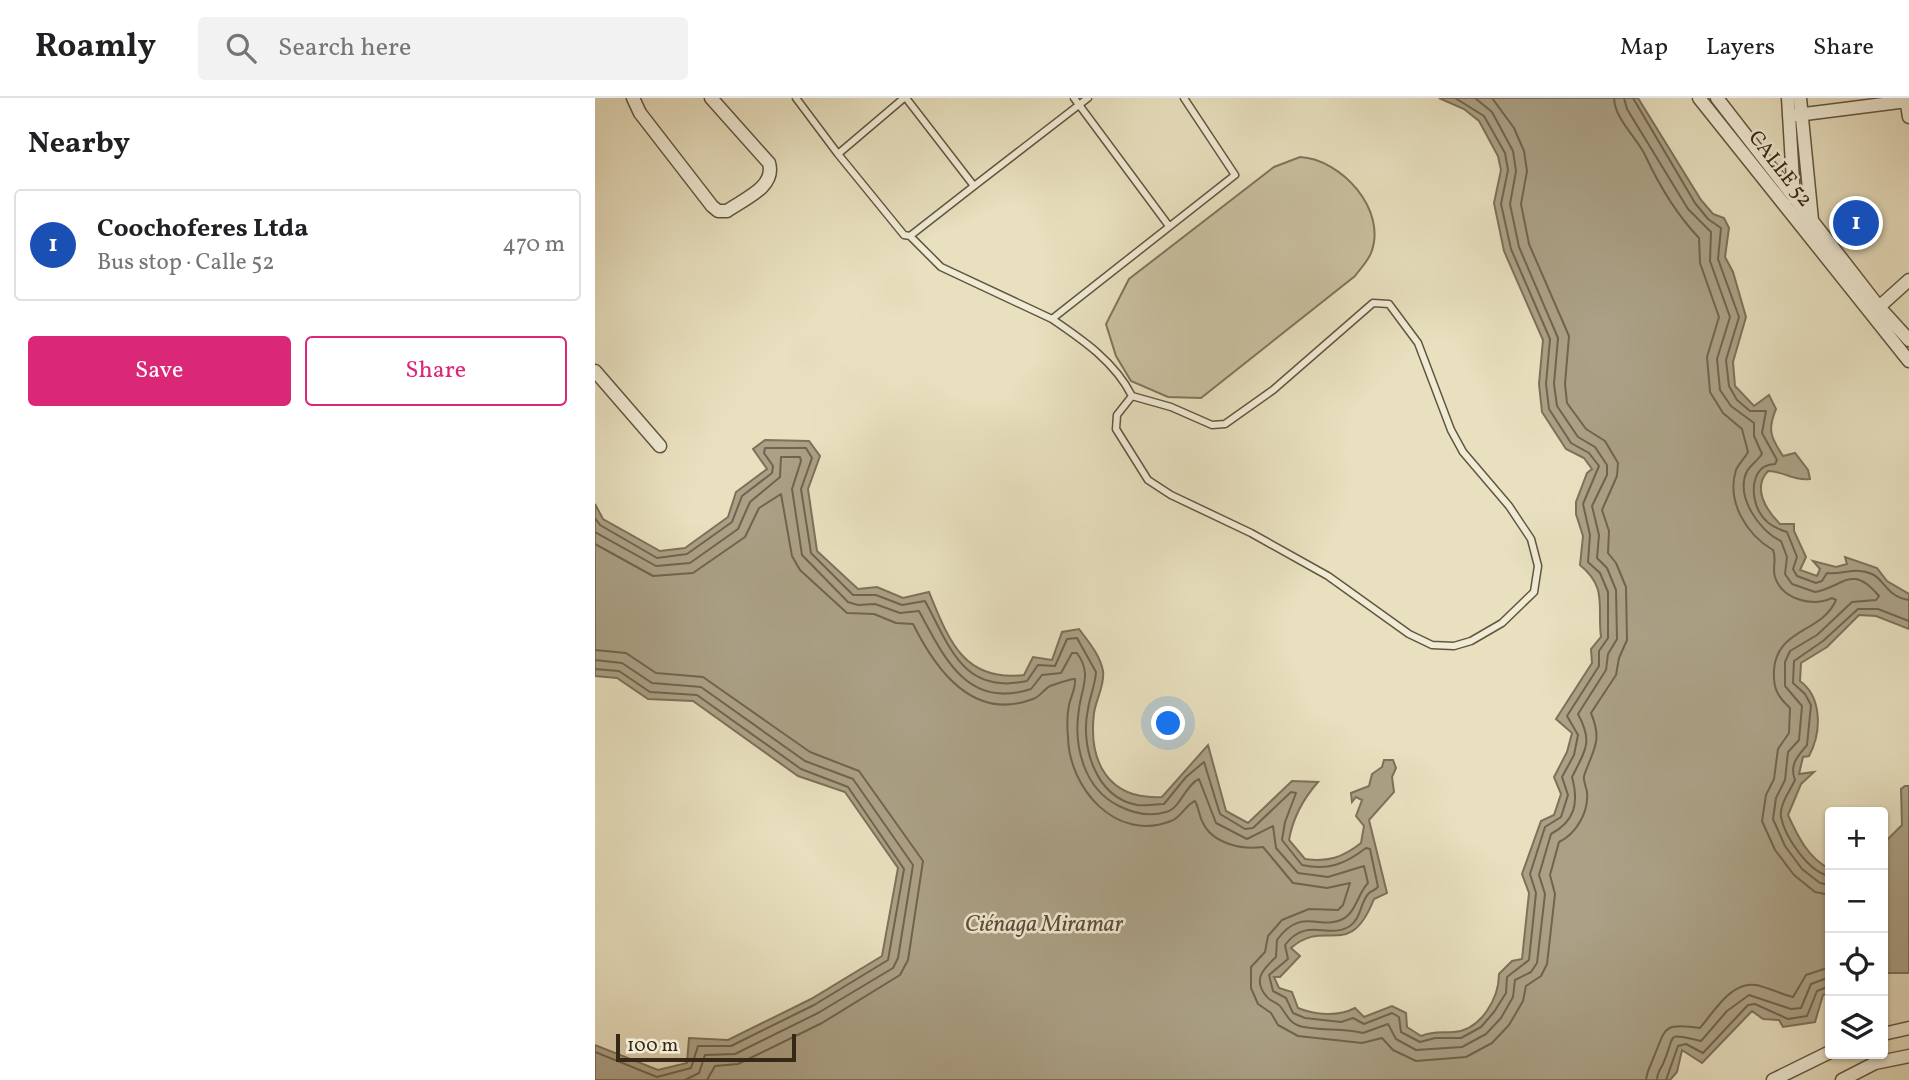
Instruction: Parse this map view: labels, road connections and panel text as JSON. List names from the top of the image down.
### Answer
{
  "streets": {
    "street": ["CALLE 52"]
  },
  "water": ["Ciénaga Miramar"],
  "scale_bar": "100 m",
  "page": {
    "header": "Roamly",
    "search": "Search here",
    "nav": ["Map", "Layers", "Share"],
    "heading": "Nearby",
    "list": [
      {
        "mark": "1",
        "name": "Coochoferes Ltda",
        "note": "Bus stop · Calle 52",
        "value": "470 m"
      }
    ],
    "pins": "1",
    "buttons": ["Save", "Share"],
    "map_buttons": ["+", "−"],
    "scale": "100 m"
  }
}
